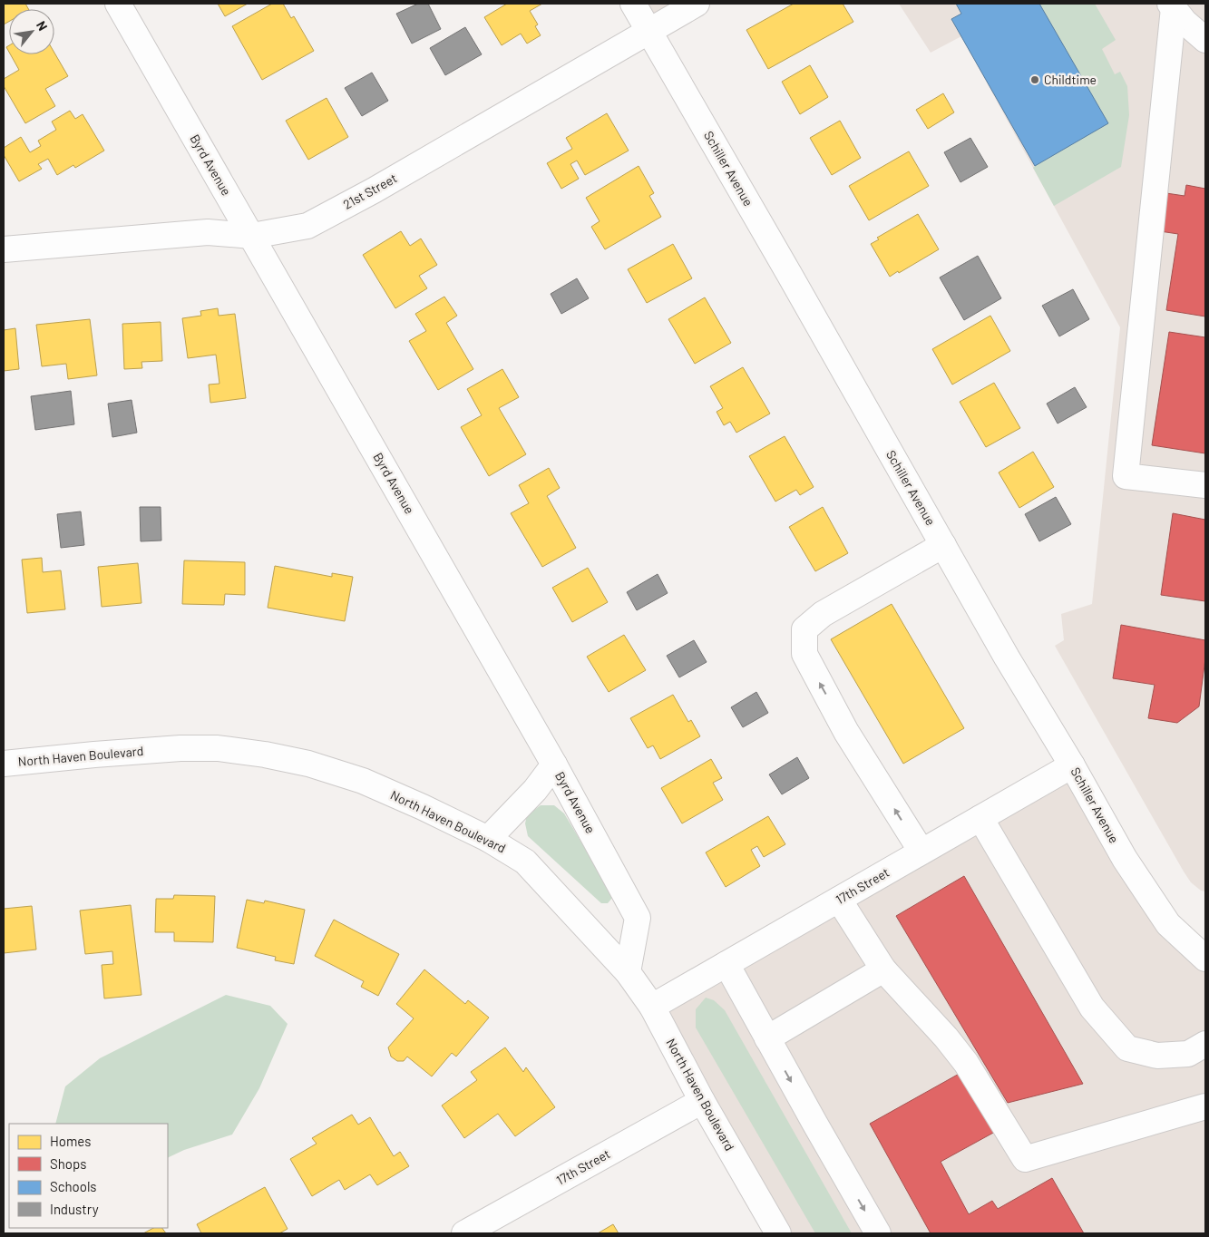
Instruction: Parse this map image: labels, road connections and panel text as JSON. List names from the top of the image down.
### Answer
{
  "streets": {
    "street": [
      "Byrd Avenue",
      "Schiller Avenue",
      "21st Street",
      "North Haven Boulevard",
      "17th Street"
    ]
  },
  "crossings": [
    ["Byrd Avenue", "21st Street"],
    ["Byrd Avenue", "North Haven Boulevard"],
    ["Schiller Avenue", "21st Street"],
    ["Schiller Avenue", "17th Street"],
    ["North Haven Boulevard", "17th Street"]
  ],
  "places": ["Childtime"],
  "legend": [
    "Homes",
    "Shops",
    "Schools",
    "Industry"
  ],
  "north": "top right"
}
